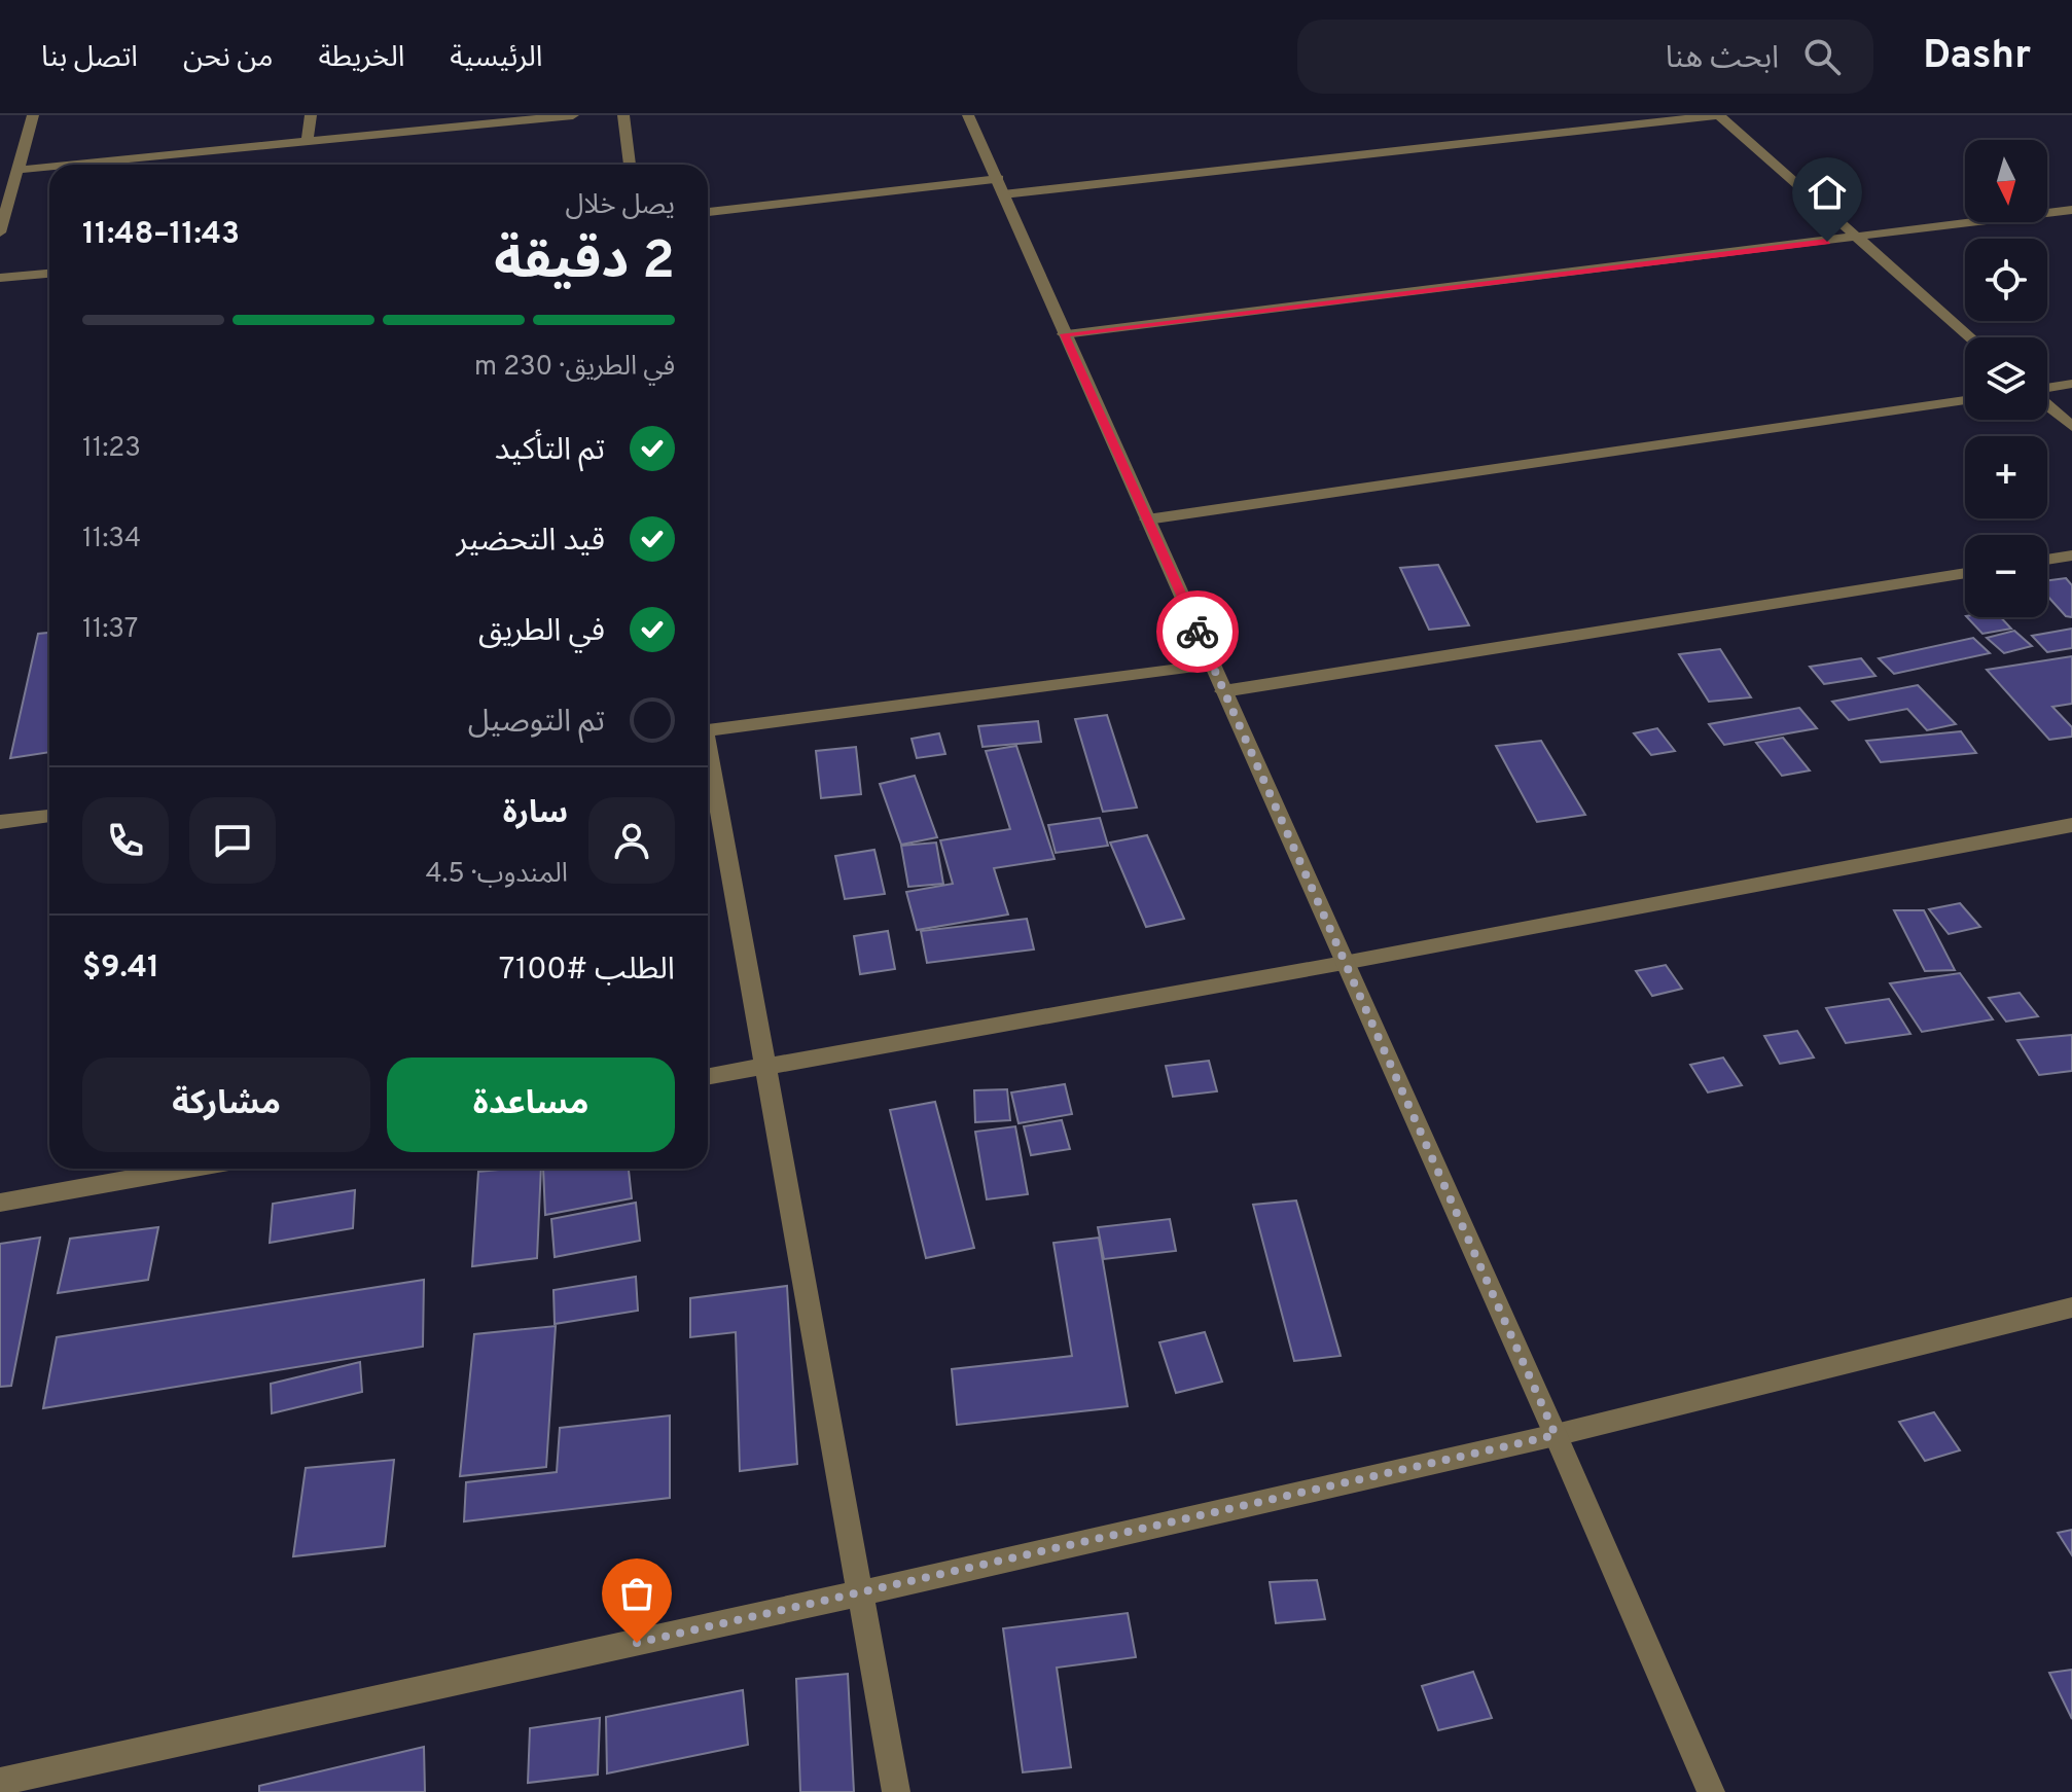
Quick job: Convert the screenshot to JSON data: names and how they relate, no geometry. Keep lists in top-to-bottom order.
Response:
{
  "north": "bottom",
  "page": {
    "header": "Dashr",
    "search": "ابحث هنا",
    "nav": [
      "الرئيسية",
      "الخريطة",
      "من نحن",
      "اتصل بنا"
    ],
    "map_buttons": ["+", "−"],
    "heading": ["2 دقيقة", "يصل خلال", "11:43–11:48"],
    "panel": [
      "سارة",
      "المندوب · 4.5",
      "الطلب #7100",
      "$9.41"
    ],
    "bar": "في الطريق · 230 m",
    "list": [
      ["تم التأكيد", "11:23"],
      ["قيد التحضير", "11:34"],
      ["في الطريق", "11:37"],
      "تم التوصيل"
    ],
    "buttons": ["مساعدة", "مشاركة"]
  }
}
